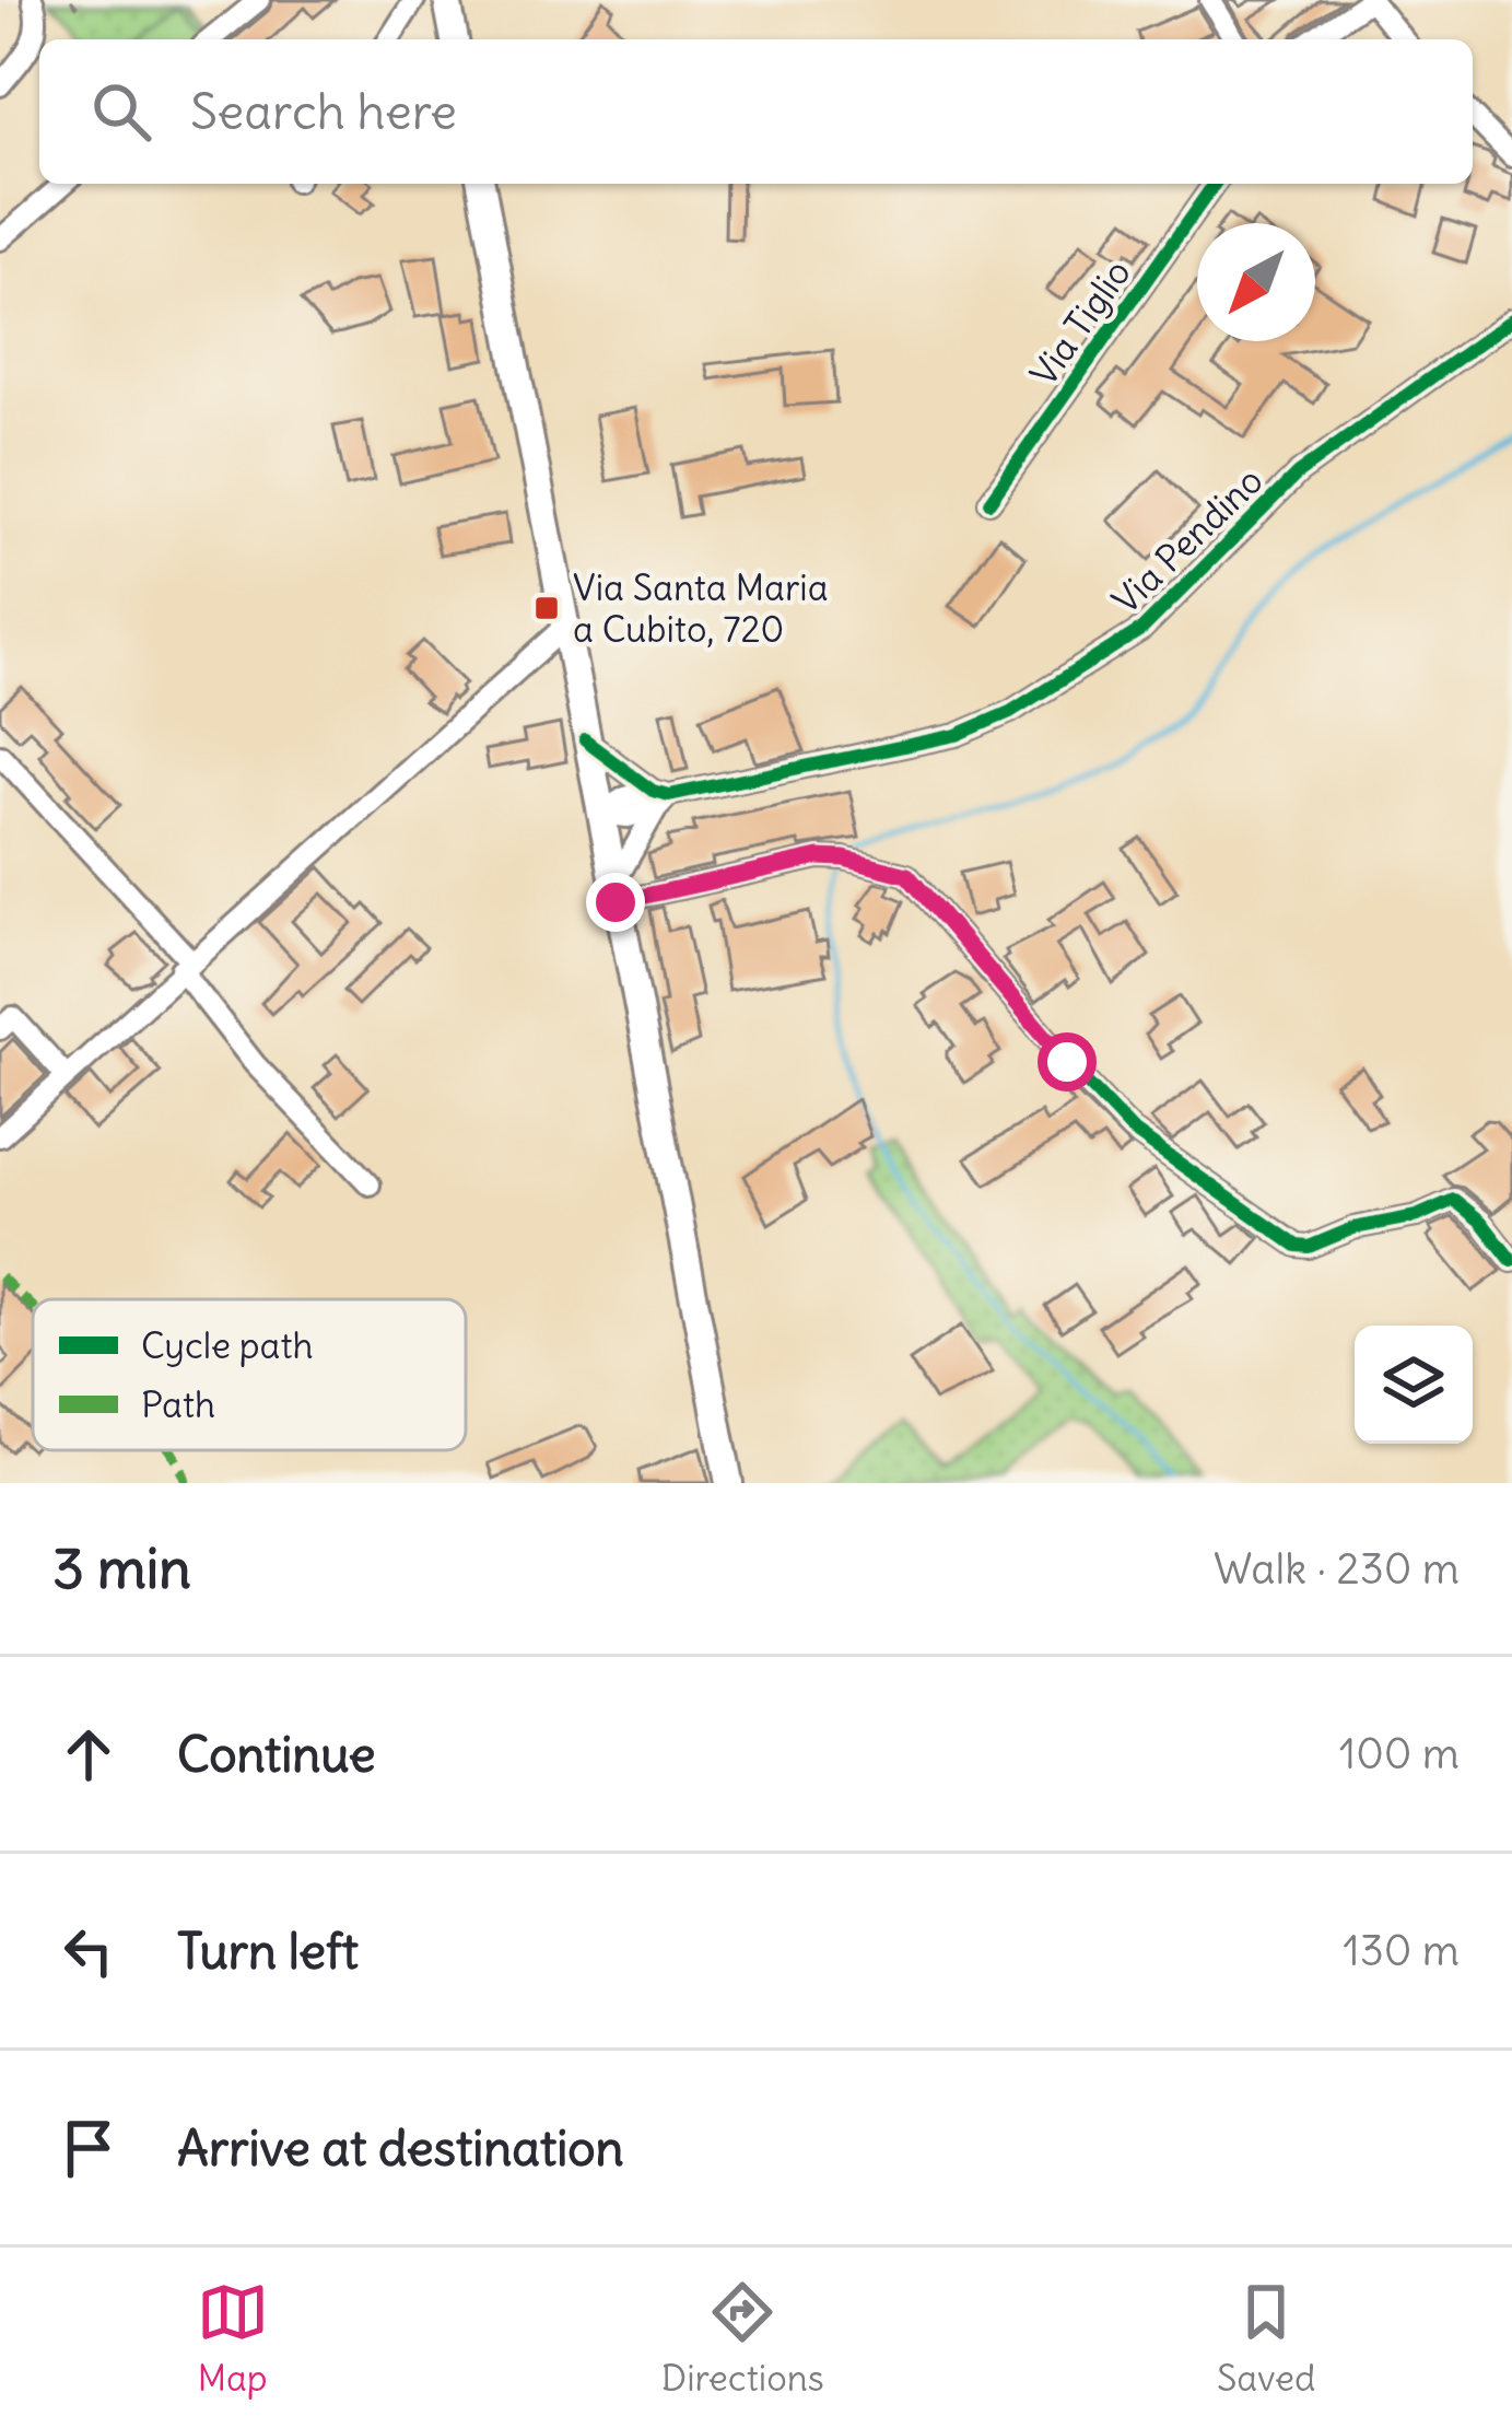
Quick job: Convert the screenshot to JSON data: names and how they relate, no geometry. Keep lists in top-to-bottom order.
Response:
{
  "streets": {
    "street": ["Via Tiglio", "Via Pendino"]
  },
  "places": {
    "transit": ["Via Santa Maria a Cubito, 720"]
  },
  "legend": ["Cycle path", "Path"],
  "north": "bottom left",
  "page": {
    "search": "Search here",
    "heading": ["3 min", "Walk · 230 m"],
    "list": [
      ["Continue", "100 m"],
      ["Turn left", "130 m"],
      "Arrive at destination"
    ],
    "nav": ["Map", "Directions", "Saved"]
  }
}
